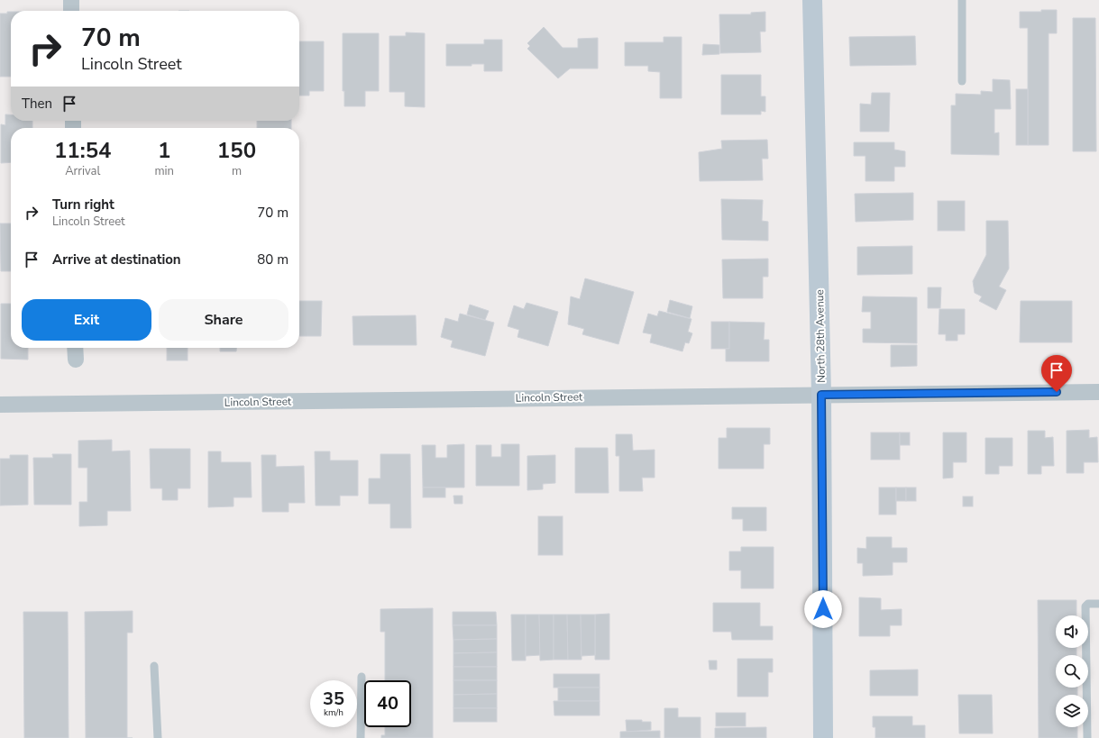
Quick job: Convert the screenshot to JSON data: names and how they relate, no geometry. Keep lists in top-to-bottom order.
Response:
{
  "streets": {
    "street": ["North 28th Avenue", "Lincoln Street"]
  },
  "crossings": [
    ["North 28th Avenue", "Lincoln Street"]
  ],
  "page": {
    "turn": ["70 m", "Lincoln Street"],
    "then": "Then",
    "eta": [
      "11:54",
      "Arrival",
      "1",
      "min",
      "150",
      "m"
    ],
    "list": [
      {
        "name": "Turn right",
        "note": "Lincoln Street",
        "value": "70 m"
      },
      {
        "name": "Arrive at destination",
        "value": "80 m"
      }
    ],
    "buttons": ["Exit", "Share"],
    "speed": "35 km/h",
    "limit": "40"
  }
}
